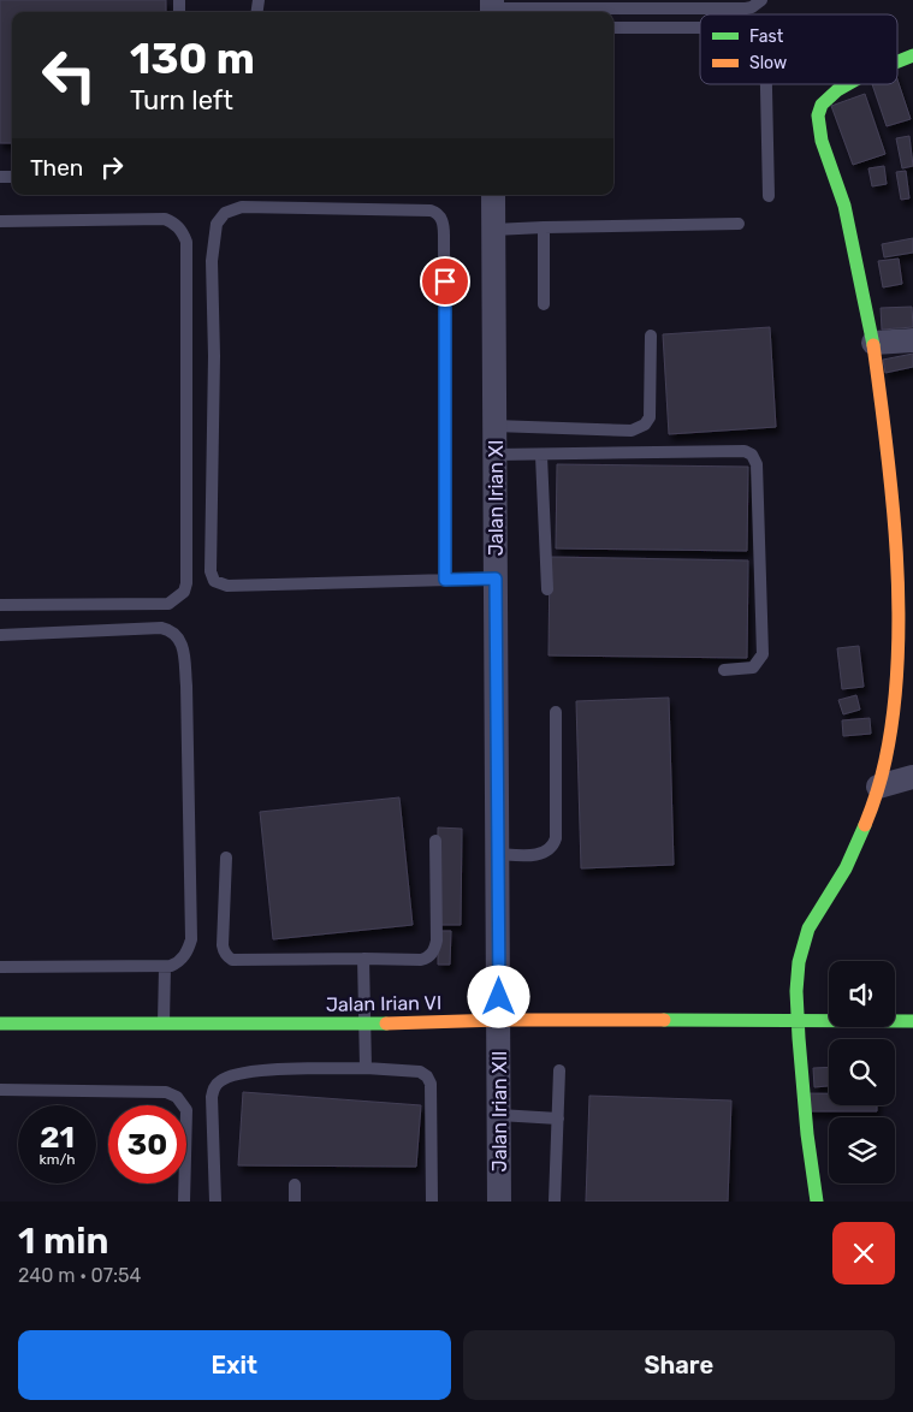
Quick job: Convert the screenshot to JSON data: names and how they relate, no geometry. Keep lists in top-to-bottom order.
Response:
{
  "streets": {
    "street": ["Jalan Irian XI", "Jalan Irian VI", "Jalan Irian XII"]
  },
  "crossings": [
    ["Jalan Irian XI", "Jalan Irian VI"],
    ["Jalan Irian XI", "Jalan Irian XII"],
    ["Jalan Irian VI", "Jalan Irian XII"]
  ],
  "legend": ["Fast", "Slow"],
  "page": {
    "turn": ["130 m", "Turn left"],
    "then": "Then",
    "speed": "21 km/h",
    "limit": "30",
    "heading": ["1 min", "240 m · 07:54"],
    "buttons": ["Exit", "Share"]
  }
}
